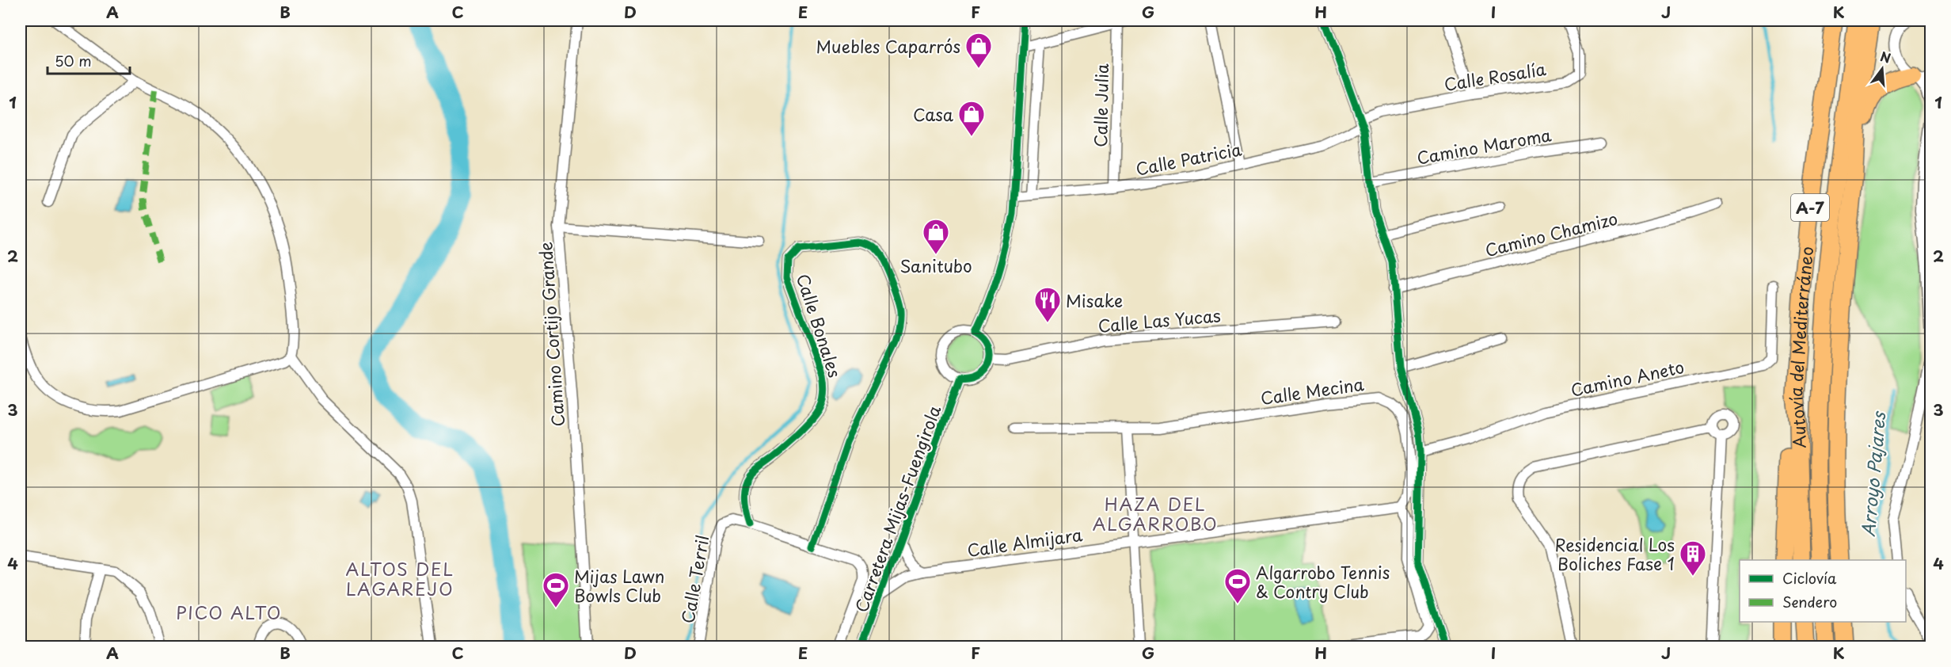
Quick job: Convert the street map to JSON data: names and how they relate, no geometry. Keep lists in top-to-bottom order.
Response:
{
  "streets": {
    "highway": ["A-7", "Autovía del Mediterráneo"],
    "street": [
      "Calle Rosalía",
      "Calle Julia",
      "Camino Maroma",
      "Calle Patricia",
      "Camino Chamizo",
      "Calle Las Yucas",
      "Calle Bonales",
      "Camino Cortijo Grande",
      "Camino Aneto",
      "Calle Mecina",
      "Carretera Mijas-Fuengirola",
      "Calle Almijara",
      "Calle Terril"
    ]
  },
  "crossings": [
    ["Calle Rosalía", "Calle Patricia"],
    ["Calle Julia", "Calle Patricia"],
    ["Calle Las Yucas", "Carretera Mijas-Fuengirola"],
    ["Calle Bonales", "Calle Terril"],
    ["Calle Mecina", "Calle Almijara"],
    ["Carretera Mijas-Fuengirola", "Calle Almijara"]
  ],
  "districts": ["HAZA DEL ALGARROBO", "ALTOS DEL LAGAREJO", "PICO ALTO"],
  "water": ["Arroyo Pajares"],
  "places": {
    "shop": ["Muebles Caparrós", "Casa", "Sanitubo"],
    "restaurant": ["Misake"],
    "building": ["Residencial Los Boliches Fase 1"],
    "sports": ["Algarrobo Tennis & Contry Club", "Mijas Lawn Bowls Club"]
  },
  "legend": ["Ciclovía", "Sendero"],
  "scale_bar": "50 m",
  "north": "top",
  "grid": {
    "columns": [
      "A",
      "B",
      "C",
      "D",
      "E",
      "F",
      "G",
      "H",
      "I",
      "J",
      "K"
    ],
    "rows": [
      "1",
      "2",
      "3",
      "4"
    ]
  }
}
